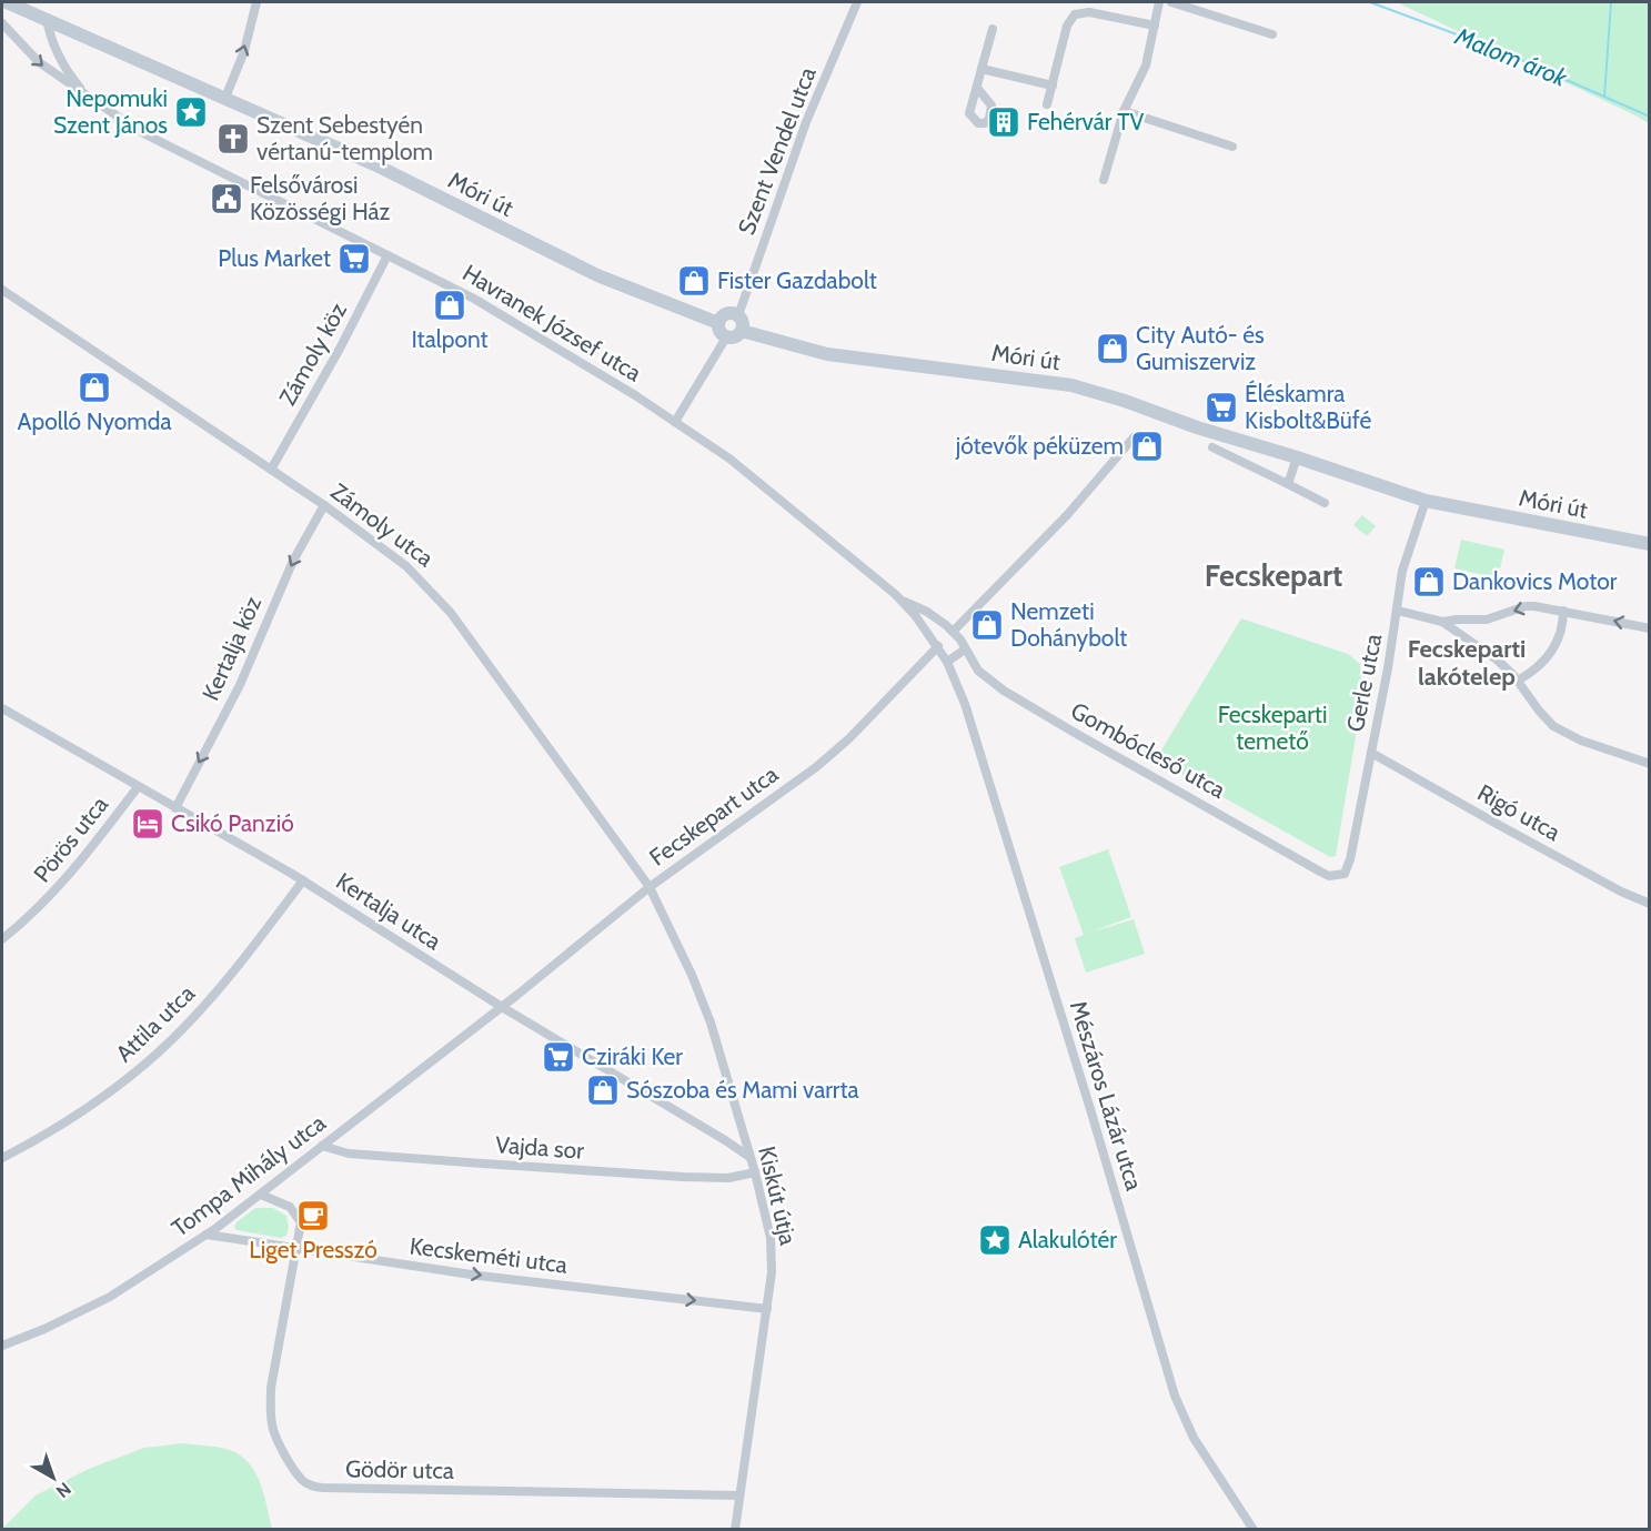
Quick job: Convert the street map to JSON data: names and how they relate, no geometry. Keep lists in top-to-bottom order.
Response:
{
  "streets": {
    "main road": ["Móri út"],
    "street": [
      "Szent Vendel utca",
      "Havranek József utca",
      "Zámoly köz",
      "Zámoly utca",
      "Kertalja köz",
      "Gerle utca",
      "Gombócleső utca",
      "Rigó utca",
      "Fecskepart utca",
      "Pörös utca",
      "Kertalja utca",
      "Attila utca",
      "Mészáros Lázár utca",
      "Vajda sor",
      "Tompa Mihály utca",
      "Kiskút útja",
      "Kecskeméti utca",
      "Gödör utca"
    ]
  },
  "crossings": [
    ["Szent Vendel utca", "Móri út"],
    ["Móri út", "Gerle utca"],
    ["Havranek József utca", "Zámoly köz"],
    ["Havranek József utca", "Fecskepart utca"],
    ["Havranek József utca", "Mészáros Lázár utca"],
    ["Zámoly köz", "Zámoly utca"],
    ["Zámoly utca", "Kertalja köz"],
    ["Zámoly utca", "Fecskepart utca"],
    ["Zámoly utca", "Kiskút útja"],
    ["Kertalja köz", "Kertalja utca"],
    ["Gerle utca", "Gombócleső utca"],
    ["Gerle utca", "Rigó utca"],
    ["Fecskepart utca", "Kertalja utca"],
    ["Fecskepart utca", "Tompa Mihály utca"],
    ["Fecskepart utca", "Kiskút útja"],
    ["Pörös utca", "Kertalja utca"],
    ["Kertalja utca", "Attila utca"],
    ["Kertalja utca", "Tompa Mihály utca"],
    ["Kertalja utca", "Kiskút útja"],
    ["Vajda sor", "Tompa Mihály utca"],
    ["Vajda sor", "Kiskút útja"],
    ["Tompa Mihály utca", "Kecskeméti utca"],
    ["Kiskút útja", "Kecskeméti utca"],
    ["Kiskút útja", "Gödör utca"],
    ["Kecskeméti utca", "Gödör utca"]
  ],
  "one_way": ["Kertalja köz", "Kecskeméti utca"],
  "districts": ["Fecskepart", "Fecskeparti lakótelep"],
  "water": ["Malom árok"],
  "parks": ["Fecskeparti temető"],
  "places": {
    "place": ["Nepomuki Szent János", "Alakulótér"],
    "building": ["Fehérvár TV"],
    "church": ["Szent Sebestyén vértanú-templom"],
    "public building": ["Felsővárosi Közösségi Ház"],
    "supermarket": ["Plus Market", "Éléskamra Kisbolt&Büfé", "Cziráki Ker"],
    "shop": [
      "Fister Gazdabolt",
      "Italpont",
      "City Autó- és Gumiszerviz",
      "Apolló Nyomda",
      "jótevők péküzem",
      "Dankovics Motor",
      "Nemzeti Dohánybolt",
      "Sószoba és Mami varrta"
    ],
    "hotel": ["Csikó Panzió"],
    "cafe": ["Liget Presszó"]
  },
  "north": "bottom right"
}
